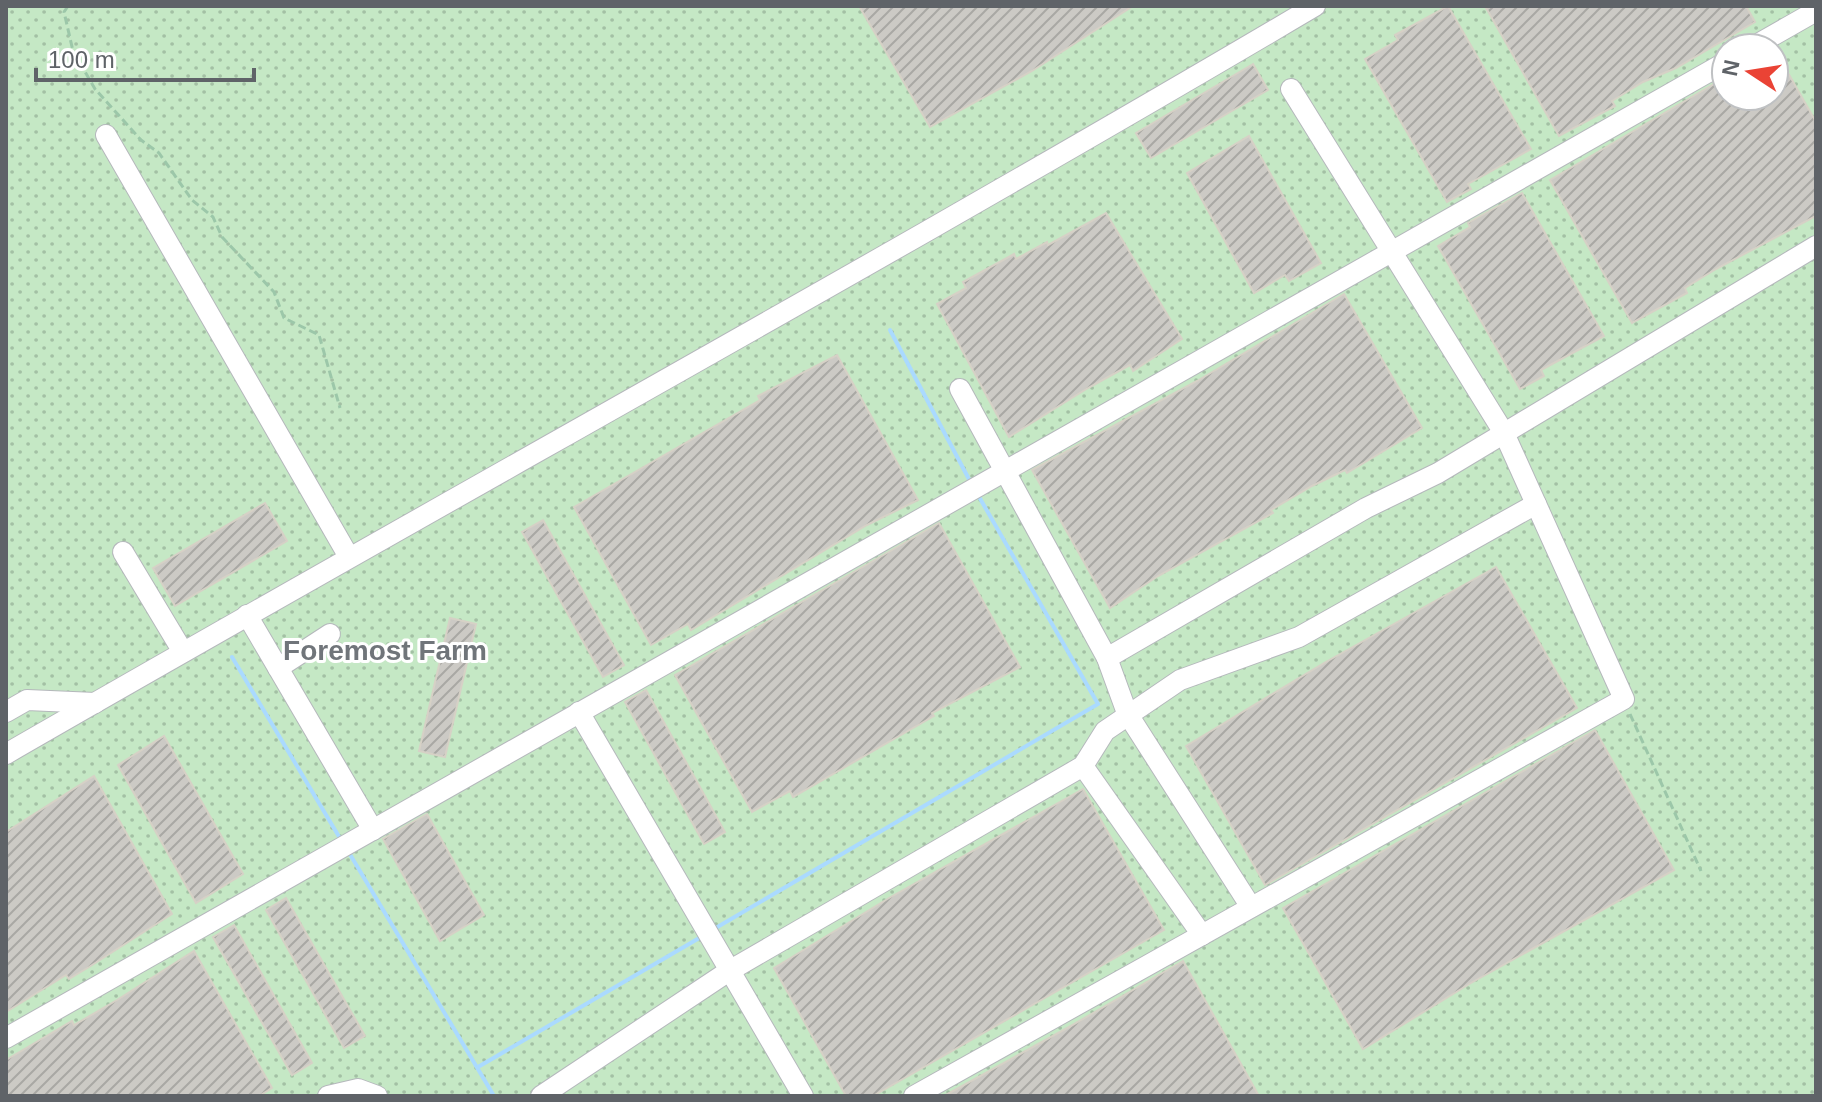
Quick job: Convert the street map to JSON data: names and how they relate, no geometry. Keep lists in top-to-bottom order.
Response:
{
  "districts": ["Foremost Farm"],
  "scale_bar": "100 m",
  "north": "left"
}
